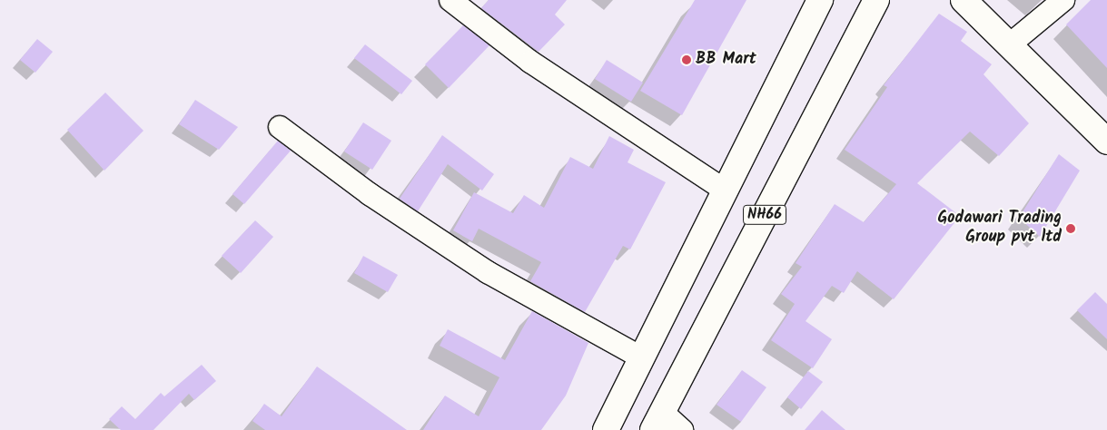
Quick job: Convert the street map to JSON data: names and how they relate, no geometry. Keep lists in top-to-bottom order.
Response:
{
  "streets": {
    "main road": ["NH66"]
  },
  "places": ["BB Mart", "Godawari Trading Group pvt ltd"]
}
